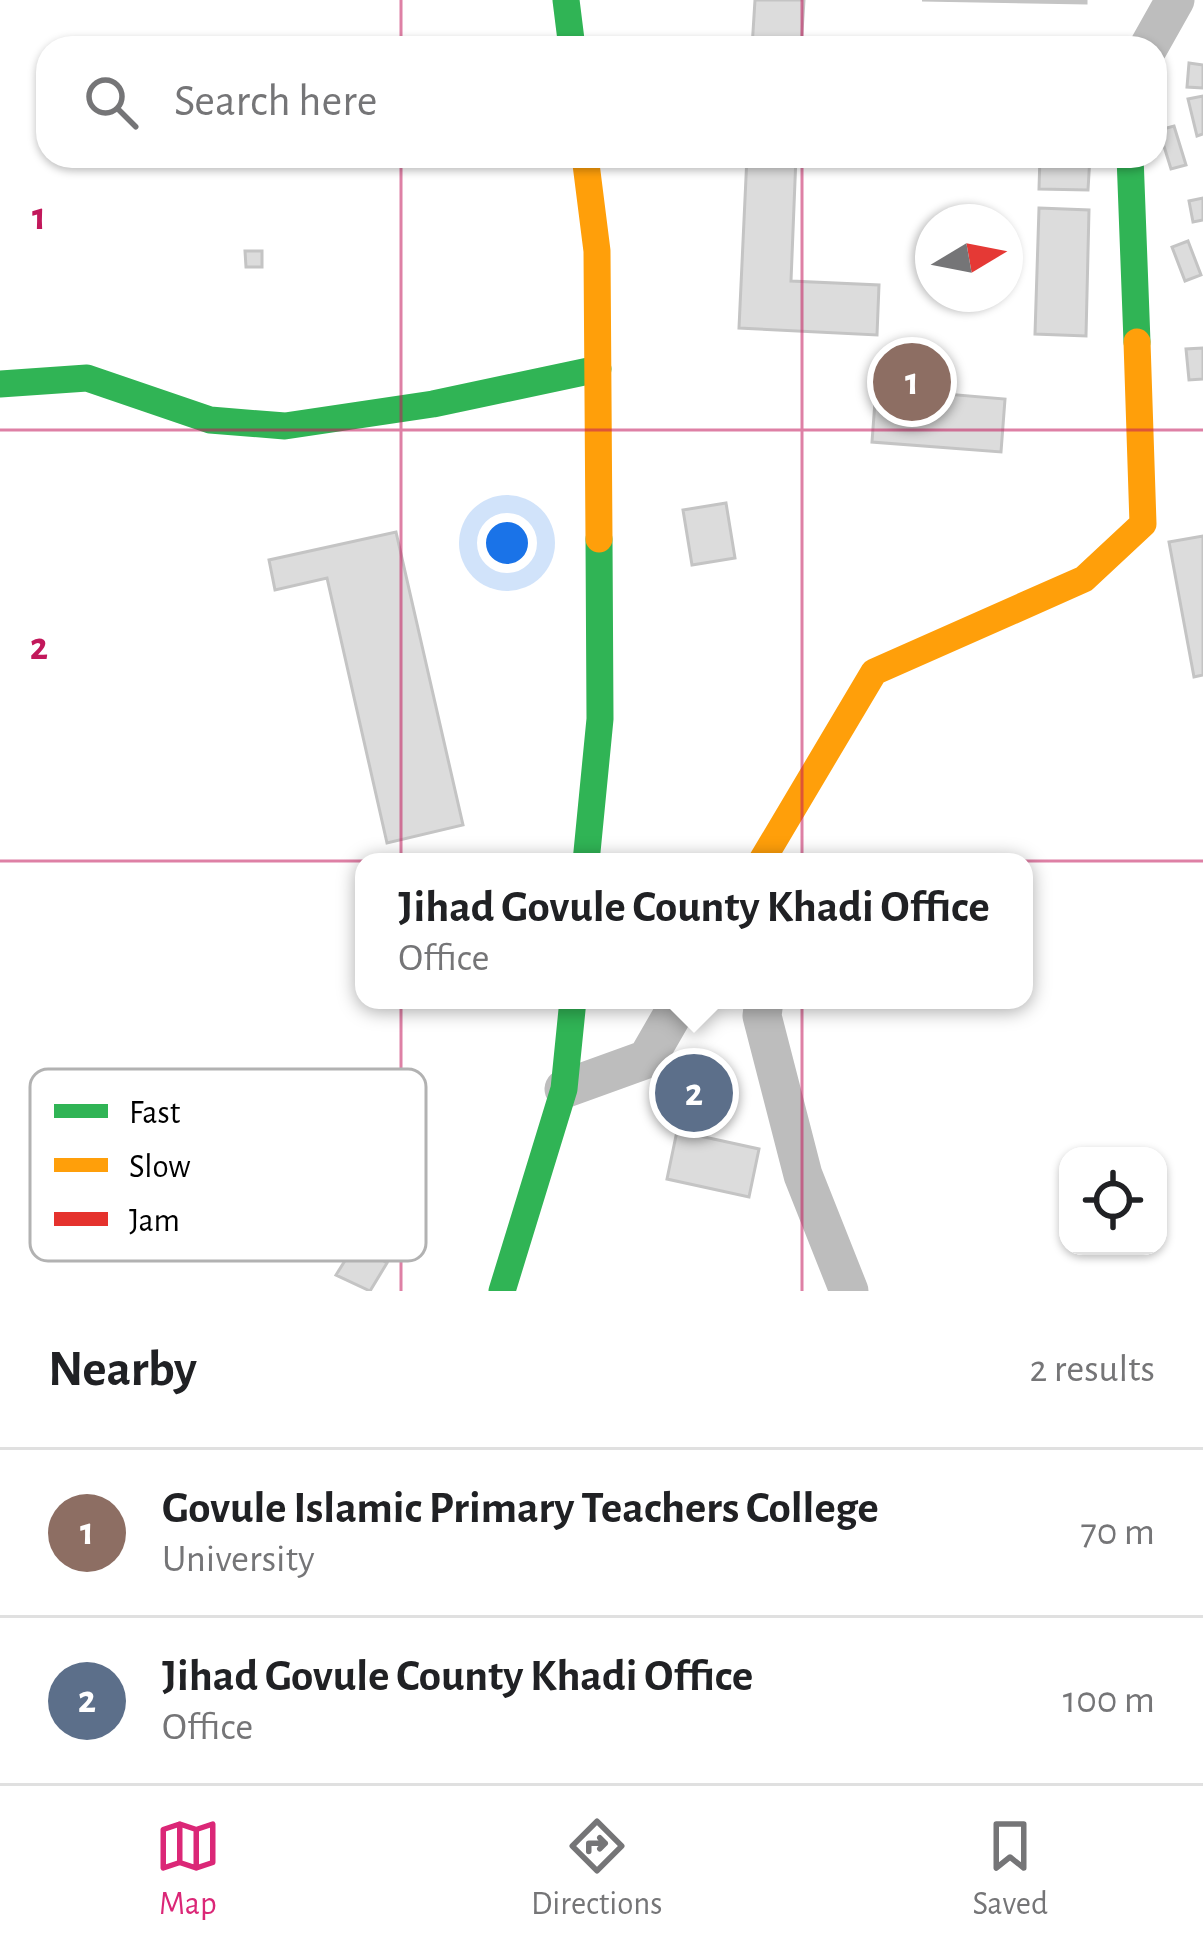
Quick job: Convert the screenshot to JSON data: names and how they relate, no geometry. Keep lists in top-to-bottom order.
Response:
{
  "legend": ["Fast", "Slow", "Jam"],
  "north": "right",
  "page": {
    "search": "Search here",
    "pins": ["1", "2"],
    "popup": ["Jihad Govule County Khadi Office", "Office"],
    "heading": ["Nearby", "2 results"],
    "list": [
      {
        "mark": "1",
        "name": "Govule Islamic Primary Teachers College",
        "note": "University",
        "value": "70 m"
      },
      {
        "mark": "2",
        "name": "Jihad Govule County Khadi Office",
        "note": "Office",
        "value": "100 m"
      }
    ],
    "nav": ["Map", "Directions", "Saved"]
  },
  "grid": {
    "rows": ["1", "2"]
  }
}
